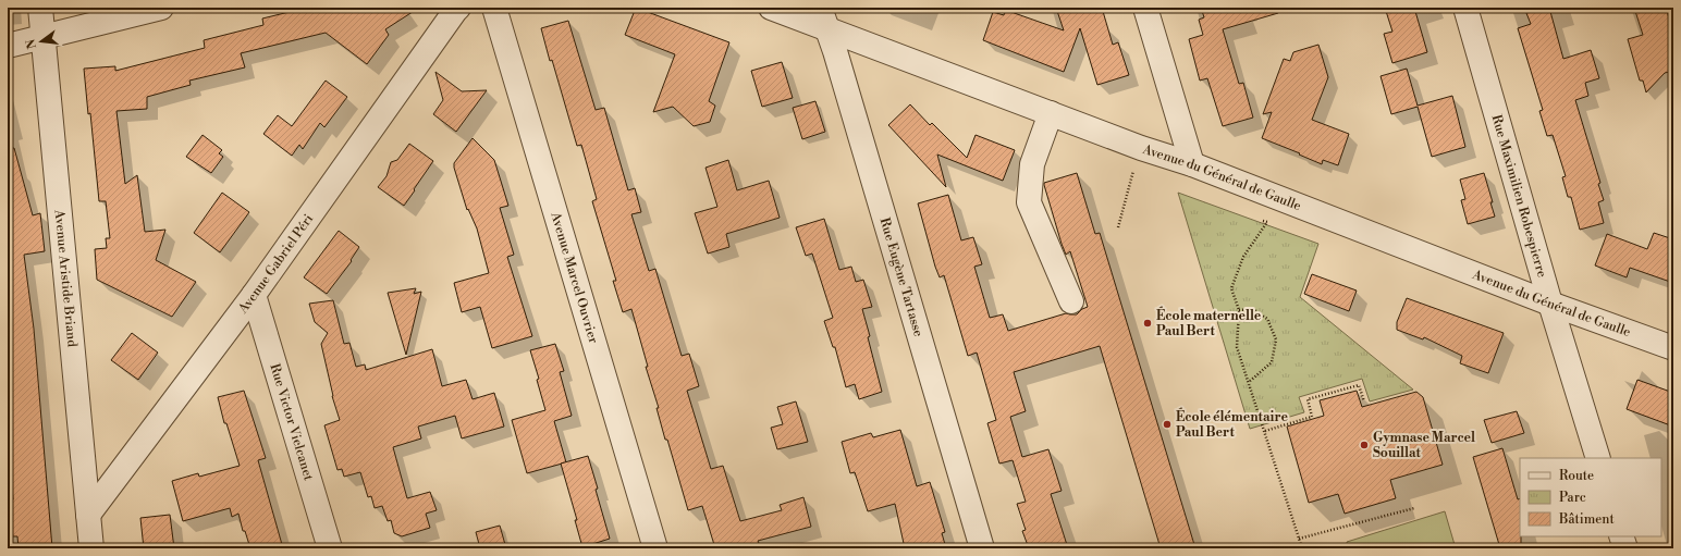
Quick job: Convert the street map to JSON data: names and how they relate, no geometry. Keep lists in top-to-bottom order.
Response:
{
  "streets": {
    "street": [
      "Avenue du Général de Gaulle",
      "Rue Maximilien Robespierre",
      "Avenue Gabriel Péri",
      "Rue Eugène Tartasse",
      "Avenue Aristide Briand",
      "Avenue Marcel Ouvrier",
      "Rue Victor Vielcanet"
    ]
  },
  "crossings": [
    ["Avenue du Général de Gaulle", "Rue Maximilien Robespierre"],
    ["Avenue du Général de Gaulle", "Rue Eugène Tartasse"],
    ["Avenue Gabriel Péri", "Avenue Aristide Briand"],
    ["Avenue Gabriel Péri", "Rue Victor Vielcanet"]
  ],
  "places": ["École maternelle Paul Bert", "École élémentaire Paul Bert", "Gymnase Marcel Souillat"],
  "legend": ["Route", "Parc", "Bâtiment"],
  "north": "left"
}
